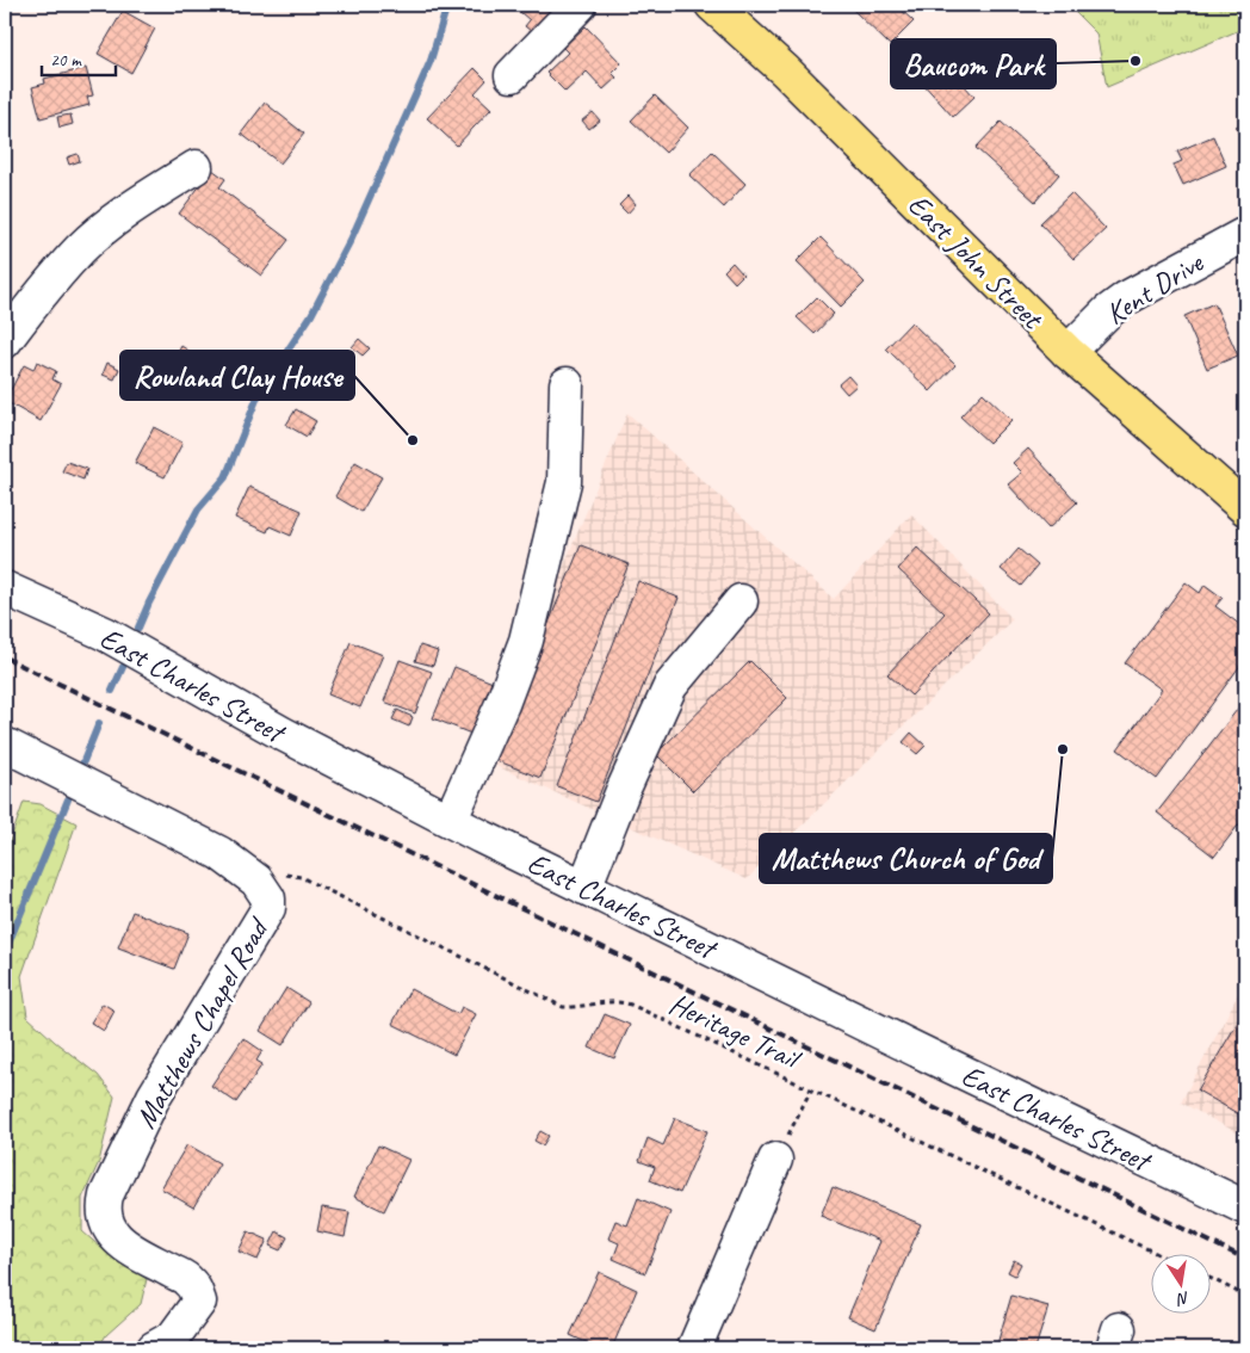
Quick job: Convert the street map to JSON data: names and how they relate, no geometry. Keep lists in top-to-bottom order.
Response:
{
  "streets": {
    "main road": ["East John Street"],
    "street": ["Kent Drive", "East Charles Street", "Matthews Chapel Road"],
    "path": ["Heritage Trail"]
  },
  "crossings": [
    ["East John Street", "Kent Drive"],
    ["Matthews Chapel Road", "Heritage Trail"]
  ],
  "places": ["Baucom Park", "Rowland Clay House", "Matthews Church of God"],
  "scale_bar": "20 m",
  "north": "bottom"
}
